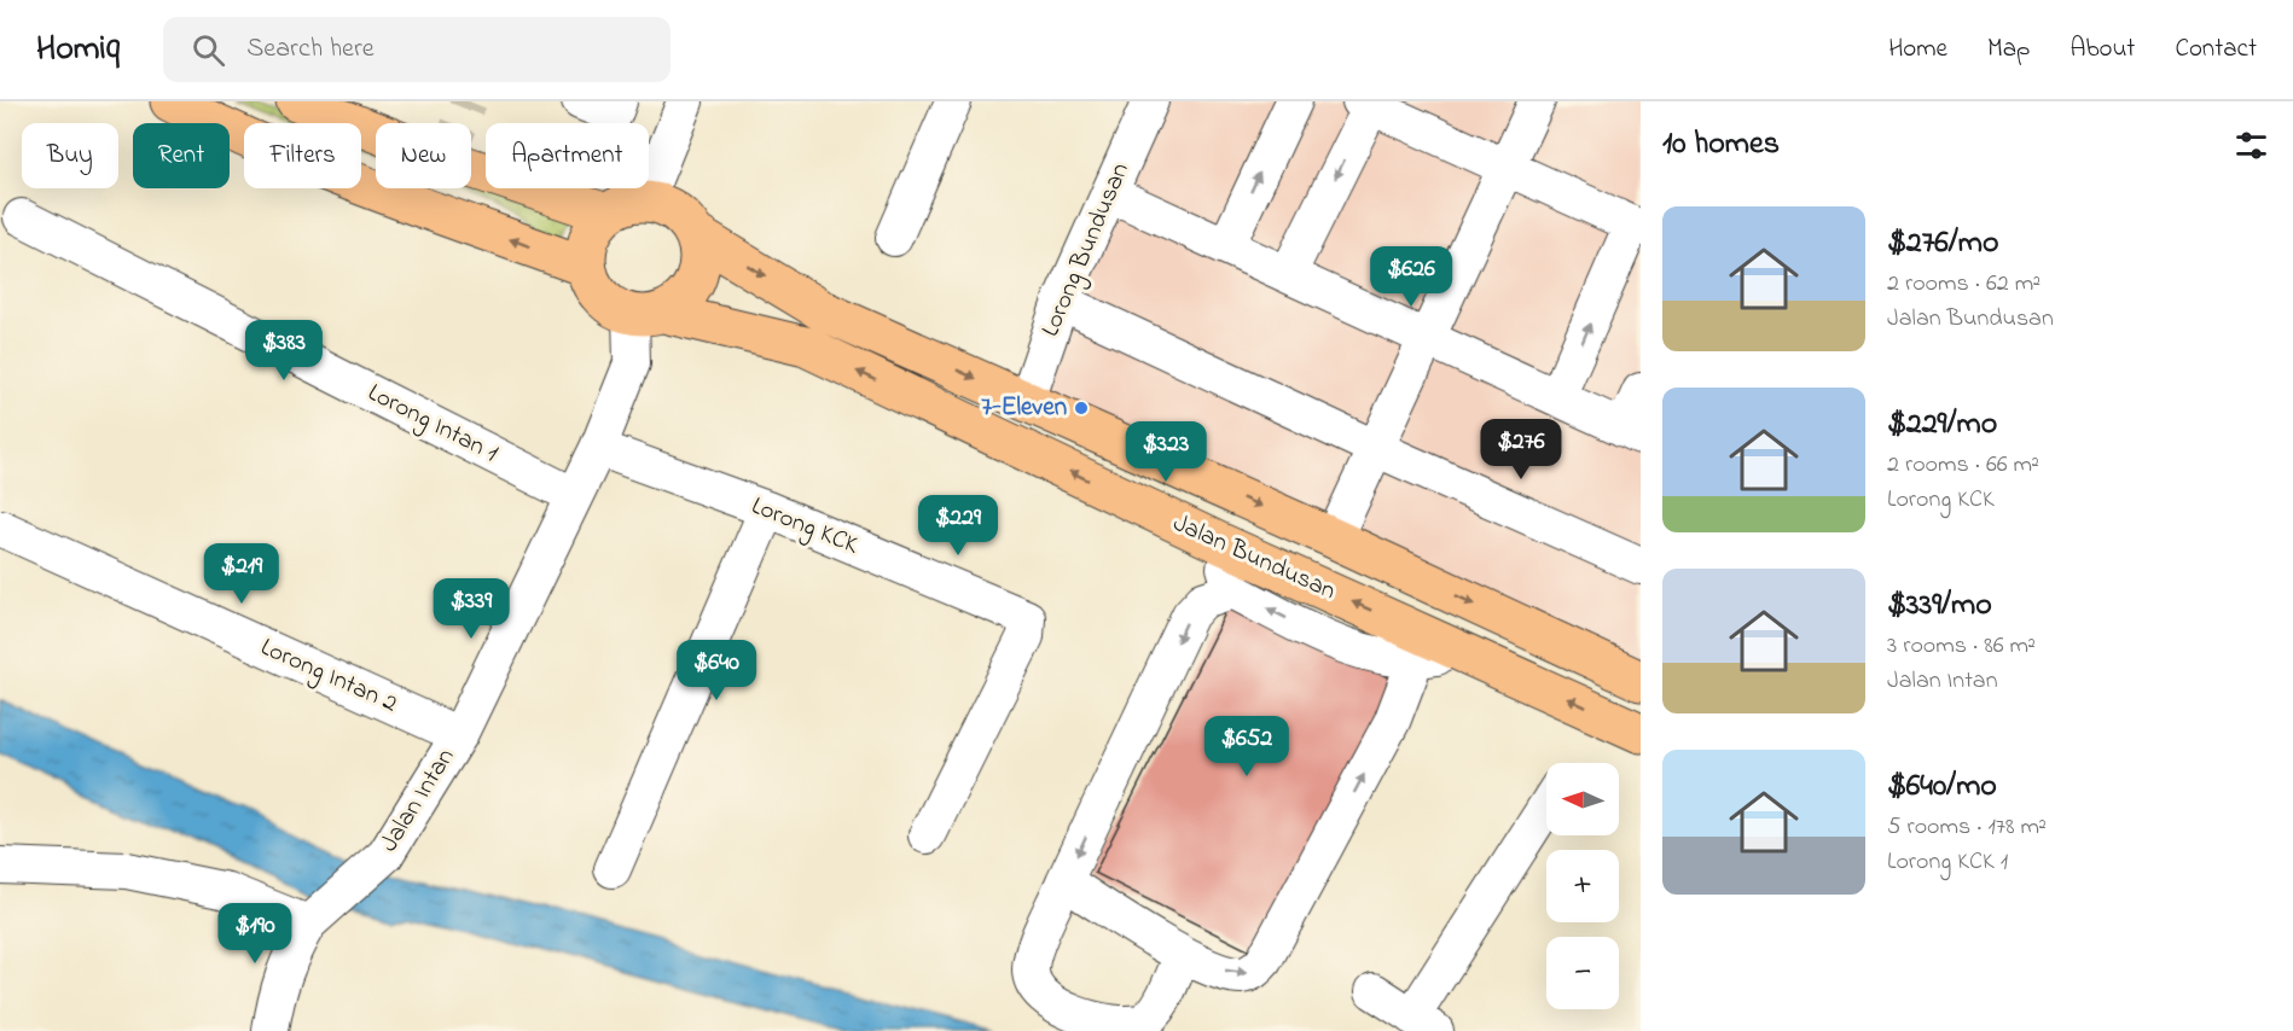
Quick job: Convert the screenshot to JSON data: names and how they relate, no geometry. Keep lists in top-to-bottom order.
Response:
{
  "streets": {
    "main road": ["Jalan Bundusan"],
    "street": [
      "Lorong Bundusan",
      "Lorong Intan 1",
      "Lorong KCK",
      "Lorong Intan 2",
      "Jalan Intan"
    ]
  },
  "crossings": [
    ["Lorong Bundusan", "Jalan Bundusan"],
    ["Lorong Intan 1", "Jalan Intan"],
    ["Lorong KCK", "Jalan Intan"],
    ["Jalan Bundusan", "Jalan Intan"],
    ["Lorong Intan 2", "Jalan Intan"]
  ],
  "places": ["7-Eleven"],
  "north": "left",
  "page": {
    "header": "Homiq",
    "search": "Search here",
    "nav": [
      "Home",
      "Map",
      "About",
      "Contact"
    ],
    "heading": "10 homes",
    "chip": [
      "Buy",
      "Rent",
      "Filters",
      "New",
      "Apartment"
    ],
    "list": [
      {
        "name": "$276/mo",
        "note": "2 rooms · 62 m² · Jalan Bundusan"
      },
      {
        "name": "$229/mo",
        "note": "2 rooms · 66 m² · Lorong KCK"
      },
      {
        "name": "$339/mo",
        "note": "3 rooms · 86 m² · Jalan Intan"
      },
      {
        "name": "$640/mo",
        "note": "5 rooms · 178 m² · Lorong KCK 1"
      }
    ],
    "price": [
      "$626",
      "$383",
      "$276",
      "$323",
      "$229",
      "$219",
      "$339",
      "$640",
      "$652",
      "$190"
    ],
    "map_buttons": ["+", "−"]
  }
}
